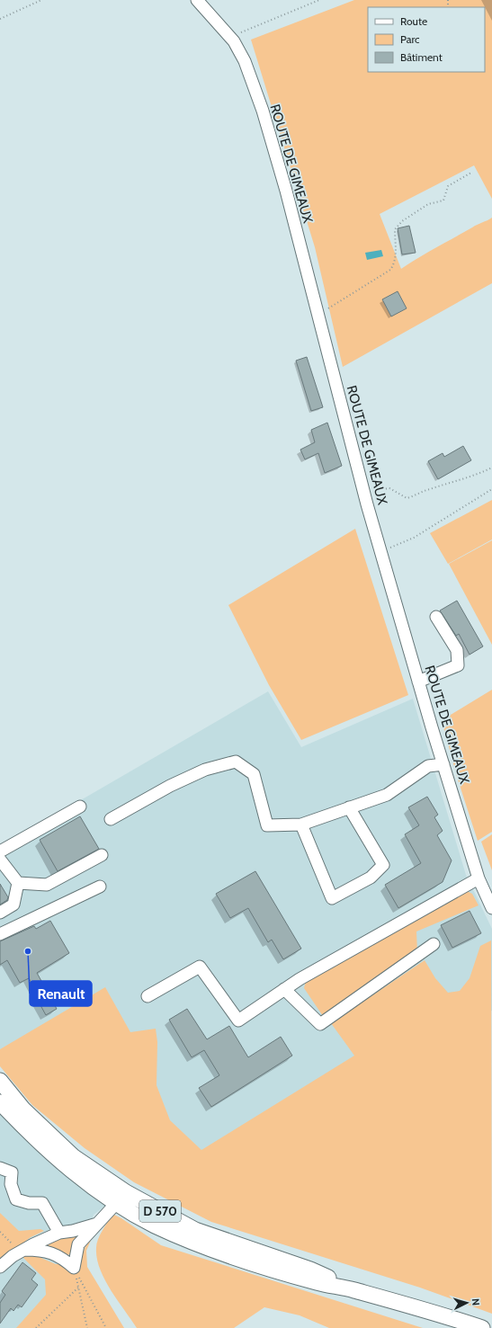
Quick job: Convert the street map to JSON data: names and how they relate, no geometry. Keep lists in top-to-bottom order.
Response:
{
  "streets": {
    "main road": ["D 570"],
    "street": ["ROUTE DE GIMEAUX"]
  },
  "places": ["Renault"],
  "legend": ["Route", "Parc", "Bâtiment"],
  "north": "right"
}
